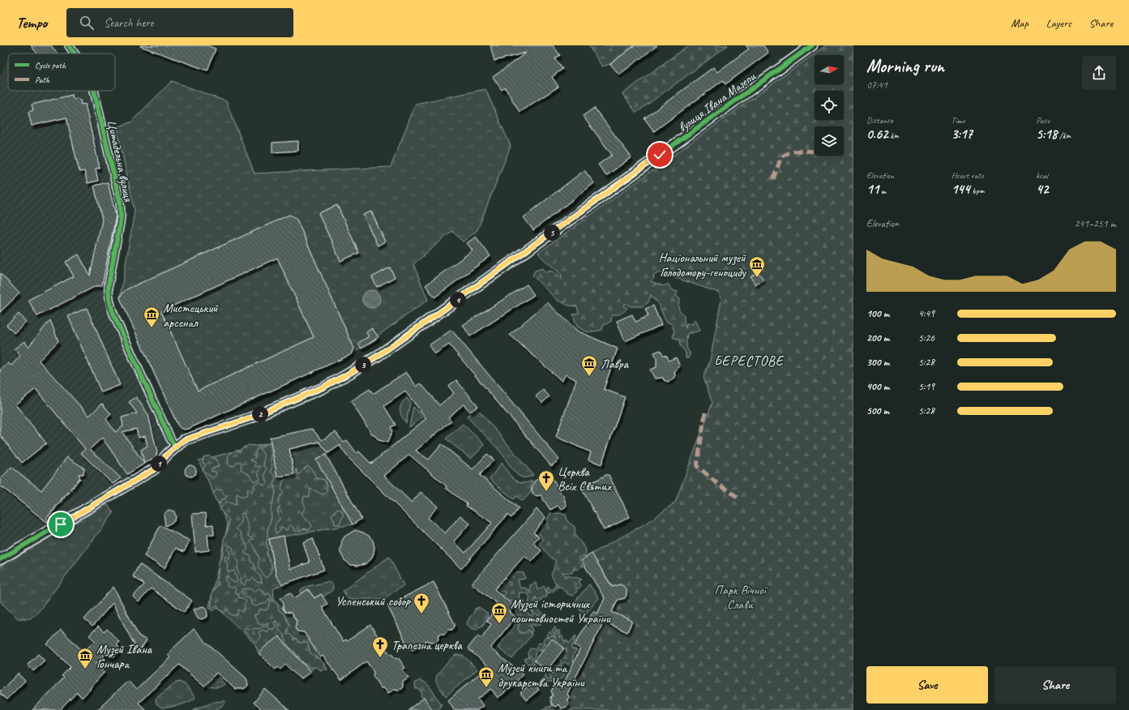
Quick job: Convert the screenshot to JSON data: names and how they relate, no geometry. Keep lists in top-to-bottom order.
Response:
{
  "streets": {
    "main road": ["вулиця Івана Мазепи"],
    "street": ["Цитадельна вулиця"]
  },
  "crossings": [
    ["вулиця Івана Мазепи", "Цитадельна вулиця"]
  ],
  "districts": ["БЕРЕСТОВЕ"],
  "parks": ["Парк Вічної Слави"],
  "places": {
    "museum": [
      "Національний музей Голодомору-геноциду",
      "Мистецький арсенал",
      "Лавра",
      "Музей історичних коштовностей України",
      "Музей Івана Гончара",
      "Музей книги та друкарства України"
    ],
    "church": ["Церква Всіх Святих", "Успенський собор", "Трапезна церква"]
  },
  "legend": ["Cycle path", "Path"],
  "north": "right",
  "page": {
    "header": "Tempo",
    "search": "Search here",
    "nav": ["Map", "Layers", "Share"],
    "heading": ["Morning run", "07:41"],
    "stats": [
      ["Distance", "0.62 km"],
      ["Time", "3:17"],
      ["Pace", "5:18 /km"],
      ["Elevation", "11 m"],
      ["Heart rate", "144 bpm"],
      ["kcal", "42"]
    ],
    "chart": ["Elevation", "241–251 m"],
    "pins": [
      "5",
      "4",
      "3",
      "2",
      "1"
    ],
    "list": [
      {
        "name": "100 m",
        "note": "4:49"
      },
      {
        "name": "200 m",
        "note": "5:26"
      },
      {
        "name": "300 m",
        "note": "5:28"
      },
      {
        "name": "400 m",
        "note": "5:19"
      },
      {
        "name": "500 m",
        "note": "5:28"
      }
    ],
    "buttons": ["Save", "Share"]
  }
}
